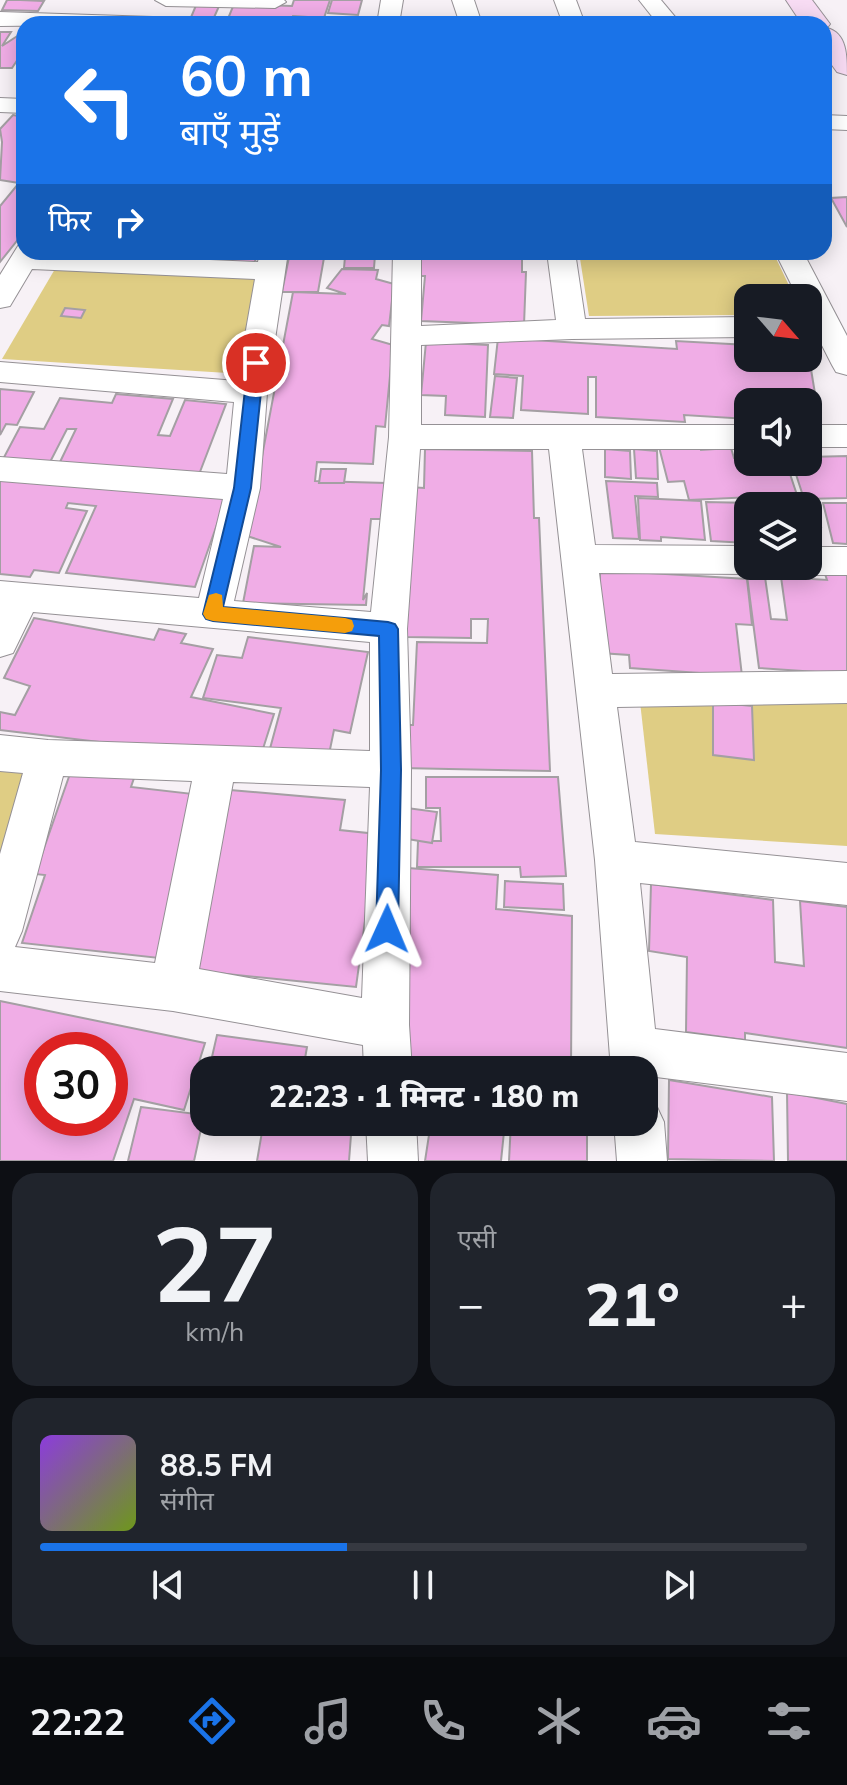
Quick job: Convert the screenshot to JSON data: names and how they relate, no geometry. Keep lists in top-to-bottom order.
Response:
{
  "north": "bottom right",
  "page": {
    "turn": ["60 m", "बाएँ मुड़ें"],
    "then": "फिर",
    "limit": "30",
    "trip": "22:23 · 1 मिनट · 180 m",
    "tile": [
      ["27", "km/h"],
      "एसी"
    ],
    "heat": ["−", "21°", "+"],
    "song": ["88.5 FM", "संगीत"],
    "tabs": "22:22"
  }
}
